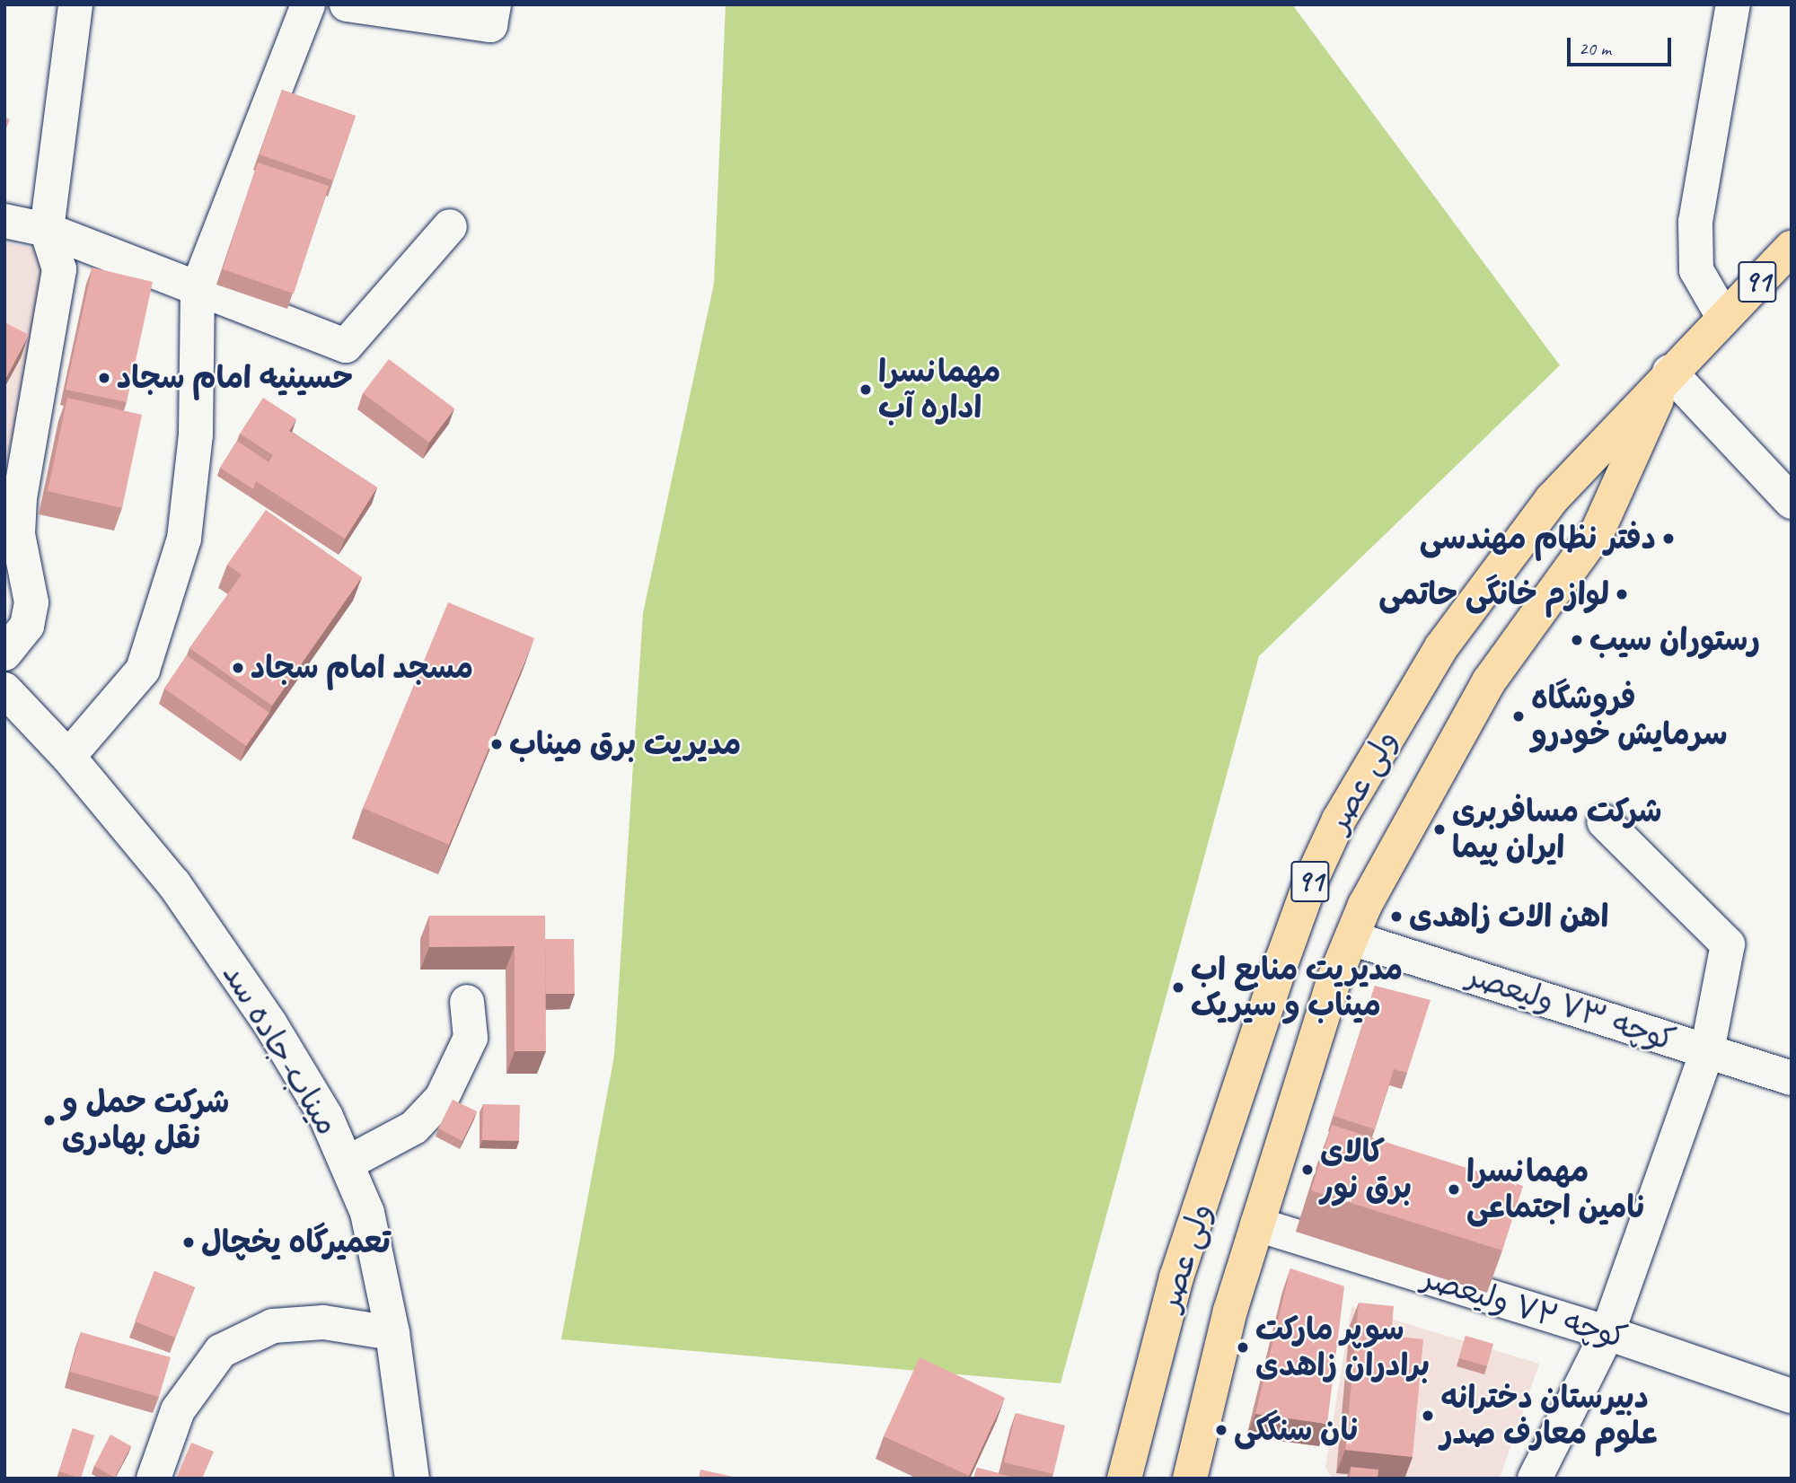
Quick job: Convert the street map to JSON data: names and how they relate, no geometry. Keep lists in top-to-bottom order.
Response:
{
  "streets": {
    "main road": ["91", "ولی عصر"],
    "street": ["کوچه ۷۳ ولیعصر", "میناب-جاده سد", "کوچه ۷۲ ولیعصر"]
  },
  "crossings": [
    ["91", "ولی عصر"],
    ["ولی عصر", "کوچه ۷۳ ولیعصر"],
    ["ولی عصر", "کوچه ۷۲ ولیعصر"]
  ],
  "places": [
    "حسینیه امام سجاد",
    "مهمانسرا اداره آب",
    "دفتر نظام مهندسی",
    "لوازم خانگی حاتمی",
    "رستوران سيب",
    "مسجد امام سجاد",
    "فروشگاه سرمایش خودرو",
    "مدیریت برق میناب",
    "شرکت مسافربری ایران پیما",
    "اهن الات زاهدی",
    "مدیریت منابع اب میناب و سیریک",
    "شرکت حمل و نقل بهادری",
    "کالای برق نور",
    "مهمانسرا نامین اجتماعی",
    "تعمیرگاه یخچال",
    "سوپر مارکت برادران زاهدی",
    "دبیرستان دخترانه علوم معارف صدر",
    "نان سنگکی"
  ],
  "scale_bar": "20 m"
}
